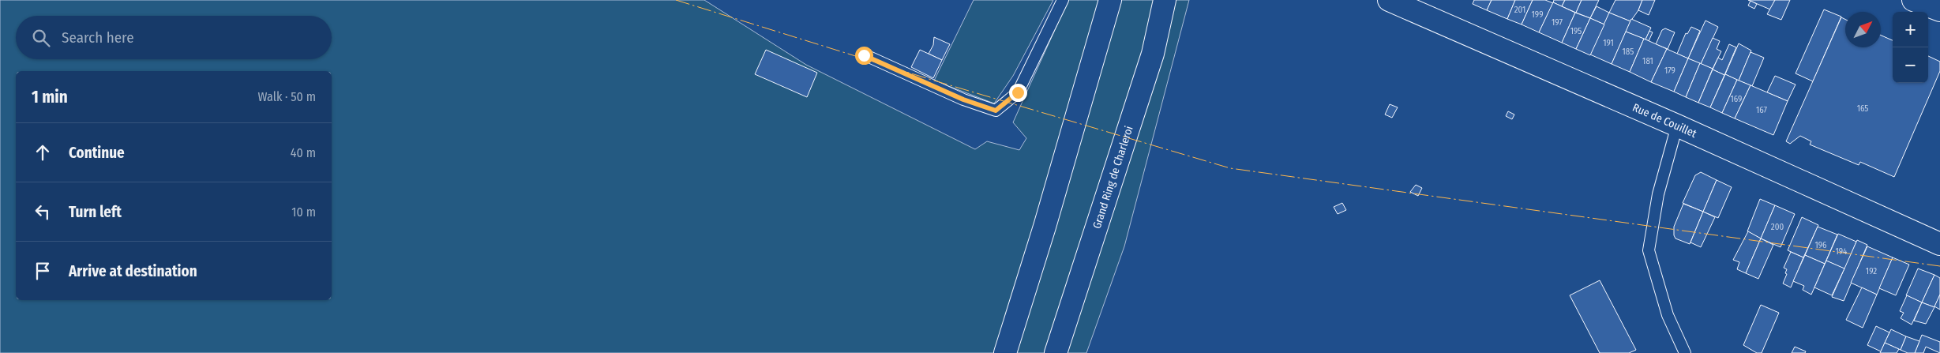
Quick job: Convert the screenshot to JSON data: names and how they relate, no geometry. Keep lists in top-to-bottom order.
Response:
{
  "streets": {
    "main road": ["Rue de Couillet", "Grand Ring de Charleroi"]
  },
  "house_numbers": [
    "201",
    "199",
    "197",
    "195",
    "191",
    "185",
    "181",
    "179",
    "169",
    "165",
    "167",
    "200",
    "196",
    "194",
    "192"
  ],
  "north": "top right",
  "page": {
    "map_buttons": ["+", "−"],
    "search": "Search here",
    "heading": ["1 min", "Walk · 50 m"],
    "list": [
      ["Continue", "40 m"],
      ["Turn left", "10 m"],
      "Arrive at destination"
    ]
  }
}
